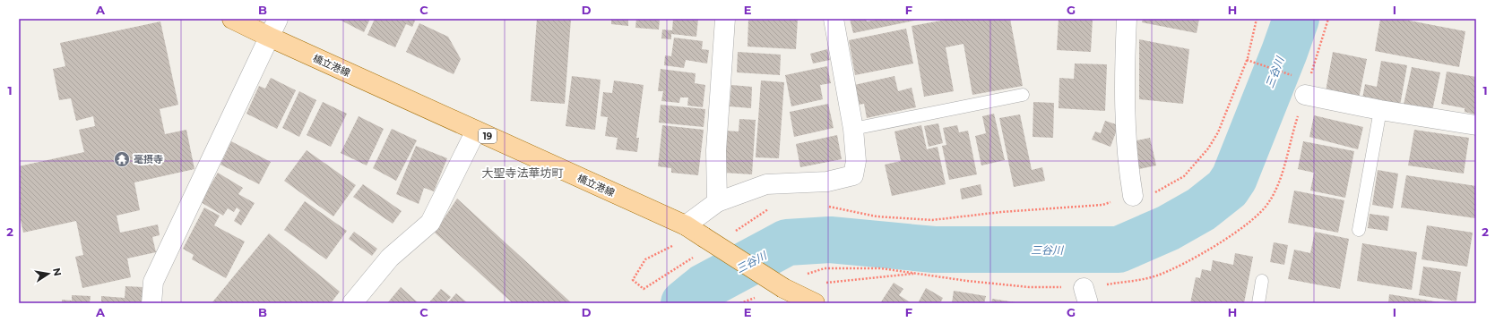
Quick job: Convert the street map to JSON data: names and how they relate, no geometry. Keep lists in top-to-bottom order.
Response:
{
  "streets": {
    "main road": ["橋立港線", "19"]
  },
  "districts": ["大聖寺法華坊町"],
  "water": ["三谷川"],
  "places": {
    "temple": ["毫摂寺"]
  },
  "north": "right",
  "grid": {
    "columns": [
      "A",
      "B",
      "C",
      "D",
      "E",
      "F",
      "G",
      "H",
      "I"
    ],
    "rows": ["1", "2"]
  }
}
